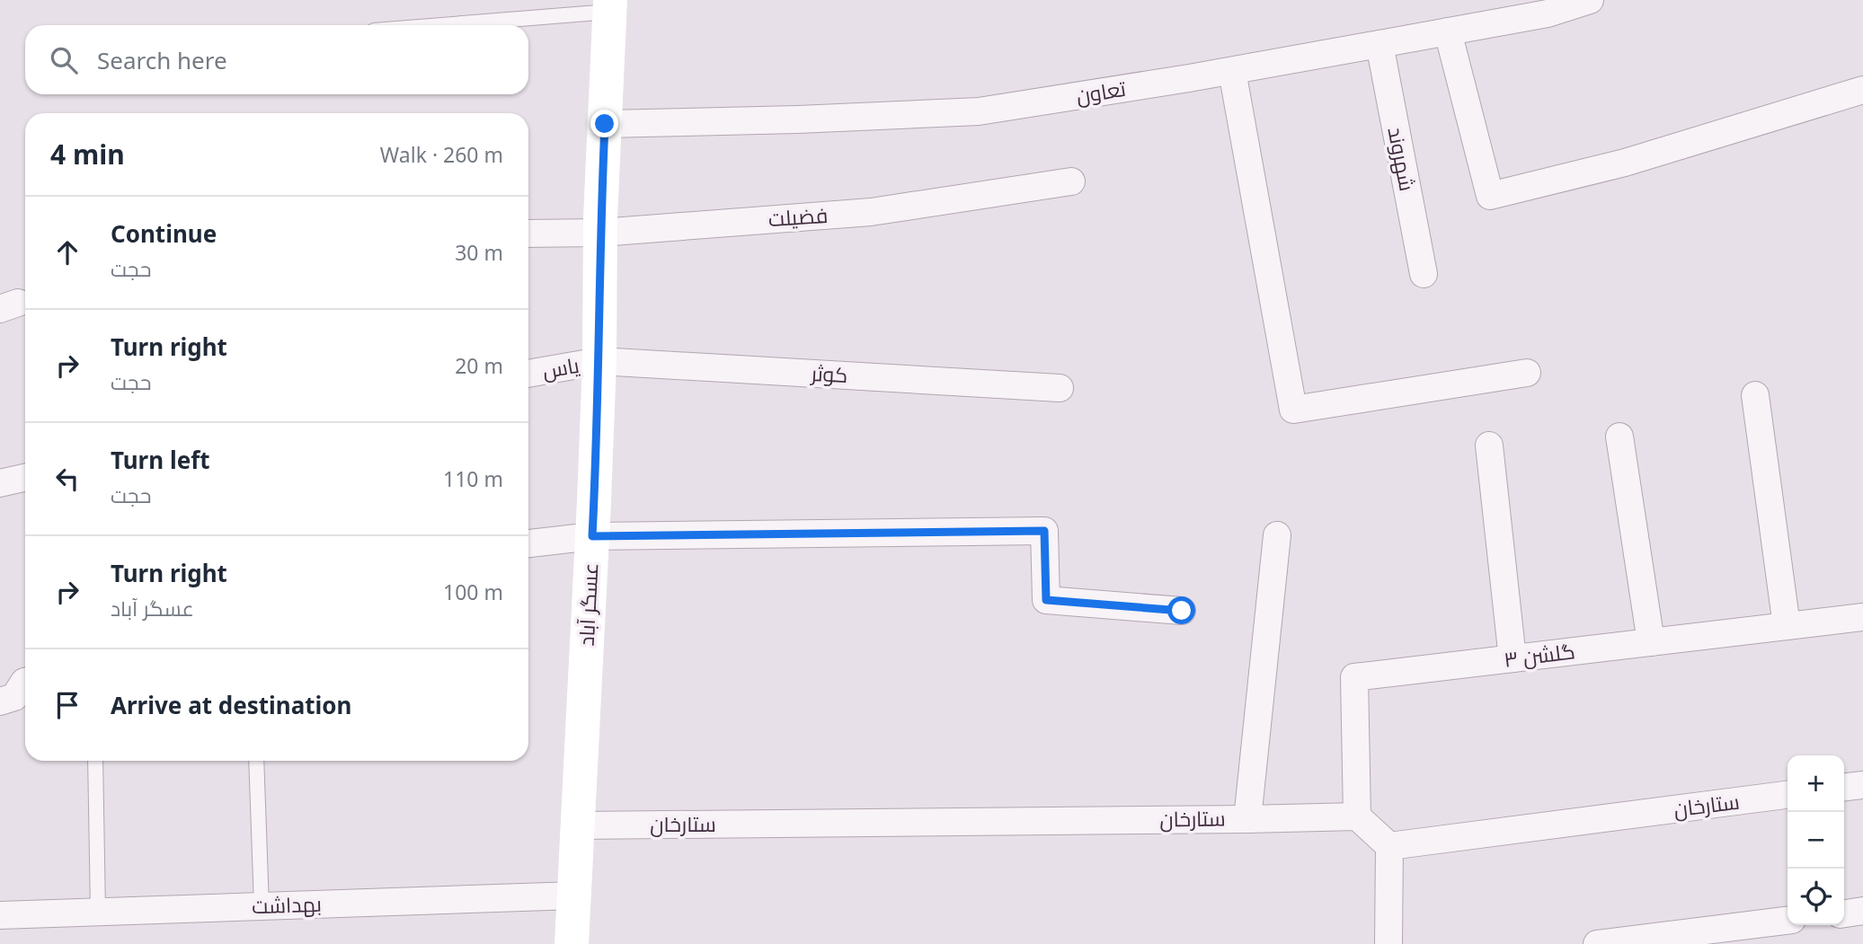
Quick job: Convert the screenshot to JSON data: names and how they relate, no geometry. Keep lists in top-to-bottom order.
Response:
{
  "streets": {
    "street": [
      "تعاون",
      "شهروند",
      "فضیلت",
      "یاس",
      "کوثر",
      "عسگر آباد",
      "گلشن ۳",
      "ستارخان",
      "بهداشت"
    ]
  },
  "crossings": [
    ["تعاون", "شهروند"],
    ["تعاون", "عسگر آباد"],
    ["فضیلت", "عسگر آباد"],
    ["یاس", "کوثر"],
    ["یاس", "عسگر آباد"],
    ["کوثر", "عسگر آباد"],
    ["عسگر آباد", "ستارخان"],
    ["عسگر آباد", "بهداشت"],
    ["گلشن ۳", "ستارخان"]
  ],
  "page": {
    "search": "Search here",
    "heading": ["4 min", "Walk · 260 m"],
    "list": [
      ["Continue", "حجت", "30 m"],
      ["Turn right", "حجت", "20 m"],
      ["Turn left", "حجت", "110 m"],
      ["Turn right", "عسگر آباد", "100 m"],
      "Arrive at destination"
    ],
    "map_buttons": ["+", "−"]
  }
}
